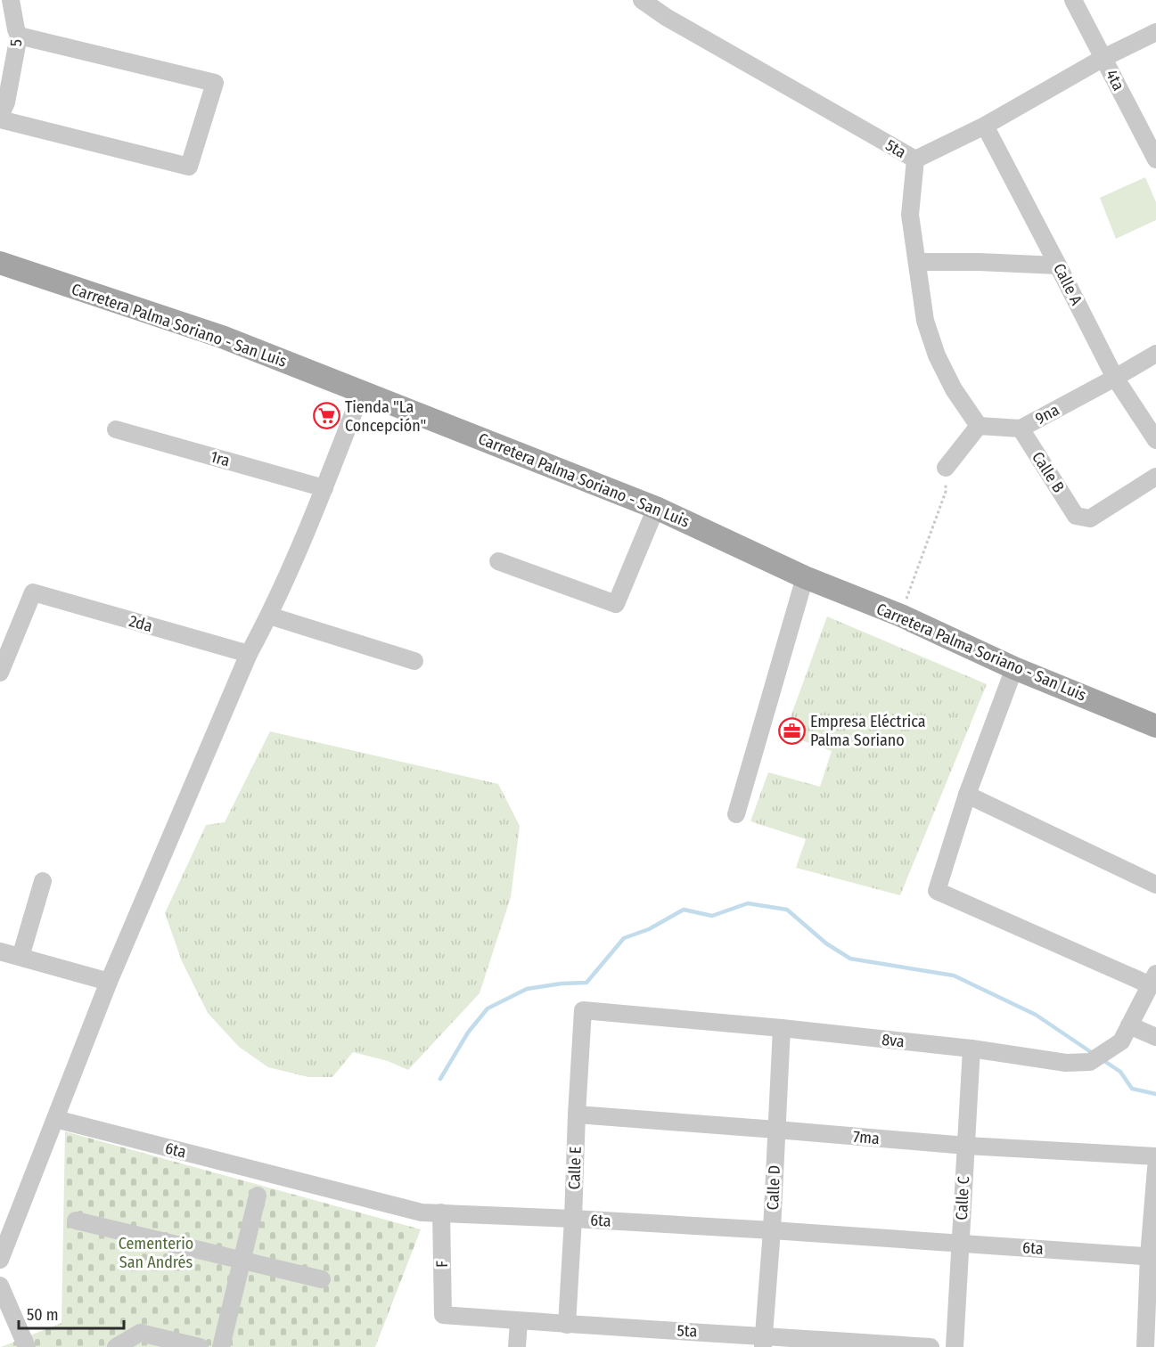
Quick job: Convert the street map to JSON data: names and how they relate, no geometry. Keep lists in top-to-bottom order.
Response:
{
  "streets": {
    "main road": ["Carretera Palma Soriano - San Luis"],
    "street": [
      "5",
      "4ta",
      "5ta",
      "Calle A",
      "9na",
      "1ra",
      "Calle B",
      "2da",
      "8va",
      "7ma",
      "6ta",
      "Calle E",
      "Calle D",
      "Calle C",
      "F"
    ]
  },
  "crossings": [
    ["4ta", "5ta"],
    ["5ta", "Calle A"],
    ["5ta", "Calle E"],
    ["5ta", "Calle D"],
    ["5ta", "F"],
    ["Calle A", "9na"],
    ["9na", "Calle B"],
    ["8va", "Calle E"],
    ["8va", "Calle D"],
    ["8va", "Calle C"],
    ["7ma", "Calle E"],
    ["7ma", "Calle D"],
    ["7ma", "Calle C"],
    ["6ta", "Calle E"],
    ["6ta", "Calle D"],
    ["6ta", "Calle C"],
    ["6ta", "F"]
  ],
  "parks": ["Cementerio San Andrés"],
  "places": {
    "supermarket": ["Tienda \"La Concepción\""],
    "office": ["Empresa Eléctrica Palma Soriano"]
  },
  "scale_bar": "50 m"
}
